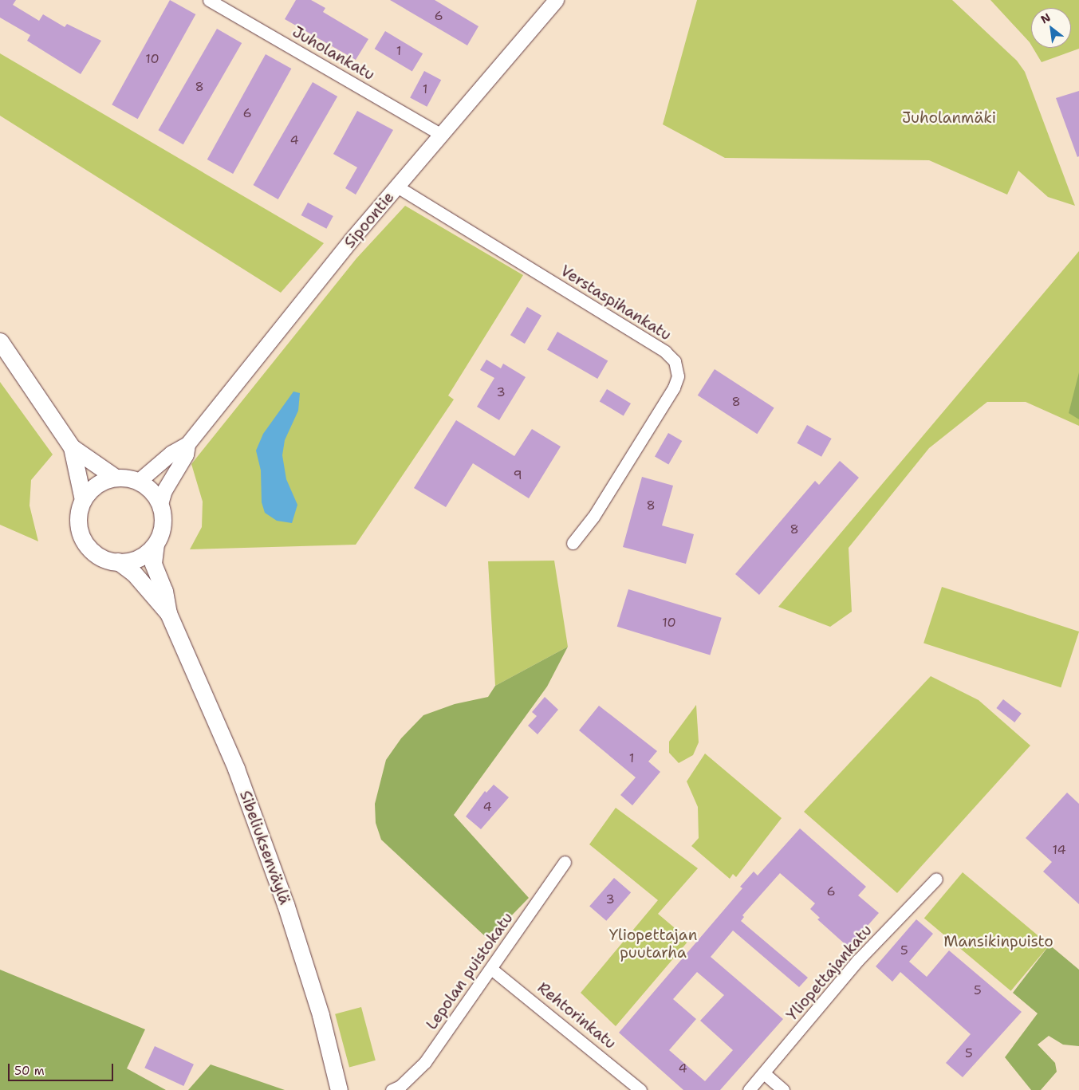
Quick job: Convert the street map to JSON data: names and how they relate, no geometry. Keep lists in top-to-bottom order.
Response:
{
  "streets": {
    "main road": ["Sibeliuksenväylä"],
    "street": [
      "Juholankatu",
      "Sipoontie",
      "Verstaspihankatu",
      "Lepolan puistokatu",
      "Yliopettajankatu",
      "Rehtorinkatu"
    ]
  },
  "crossings": [
    ["Juholankatu", "Sipoontie"],
    ["Sipoontie", "Verstaspihankatu"],
    ["Sipoontie", "Sibeliuksenväylä"],
    ["Lepolan puistokatu", "Rehtorinkatu"]
  ],
  "parks": ["Juholanmäki", "Yliopettajan puutarha", "Mansikinpuisto"],
  "house_numbers": [
    "6",
    "1",
    "10",
    "8",
    "1",
    "6",
    "4",
    "3",
    "8",
    "9",
    "8",
    "8",
    "10",
    "1",
    "4",
    "14",
    "6",
    "3",
    "5",
    "5",
    "5",
    "4"
  ],
  "scale_bar": "50 m",
  "north": "top left"
}
